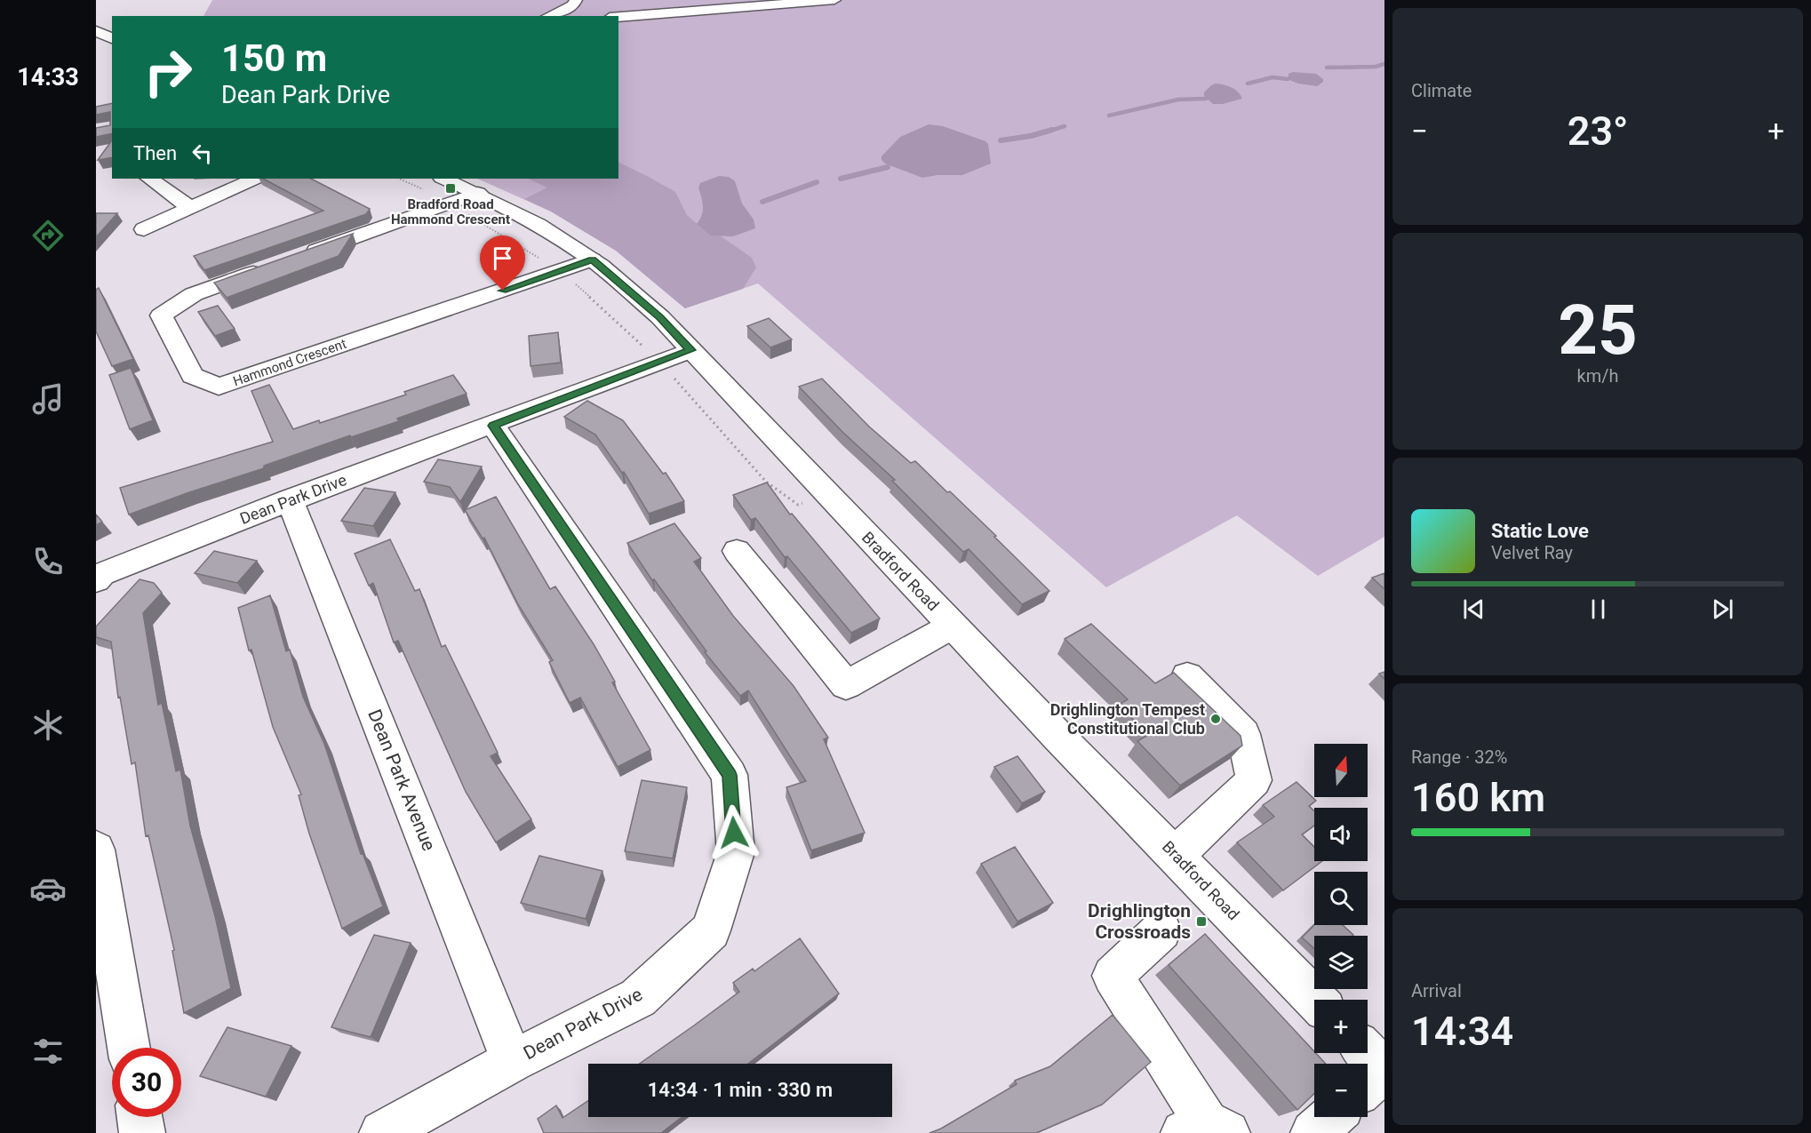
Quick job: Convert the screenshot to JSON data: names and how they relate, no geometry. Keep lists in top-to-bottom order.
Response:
{
  "streets": {
    "street": [
      "Hammond Crescent",
      "Dean Park Drive",
      "Bradford Road",
      "Dean Park Avenue"
    ]
  },
  "crossings": [
    ["Hammond Crescent", "Bradford Road"],
    ["Dean Park Drive", "Bradford Road"],
    ["Dean Park Drive", "Dean Park Avenue"]
  ],
  "places": {
    "transit": ["Bradford Road Hammond Crescent", "Drighlington Crossroads"],
    "other": ["Drighlington Tempest Constitutional Club"]
  },
  "north": "top",
  "page": {
    "tabs": "14:33",
    "tile": [
      "Climate",
      ["25", "km/h"],
      ["Range · 32%", "160 km"],
      ["Arrival", "14:34"]
    ],
    "turn": ["150 m", "Dean Park Drive"],
    "heat": ["−", "23°", "+"],
    "then": "Then",
    "song": ["Static Love", "Velvet Ray"],
    "map_buttons": ["+", "−"],
    "limit": "30",
    "trip": "14:34 · 1 min · 330 m"
  }
}
